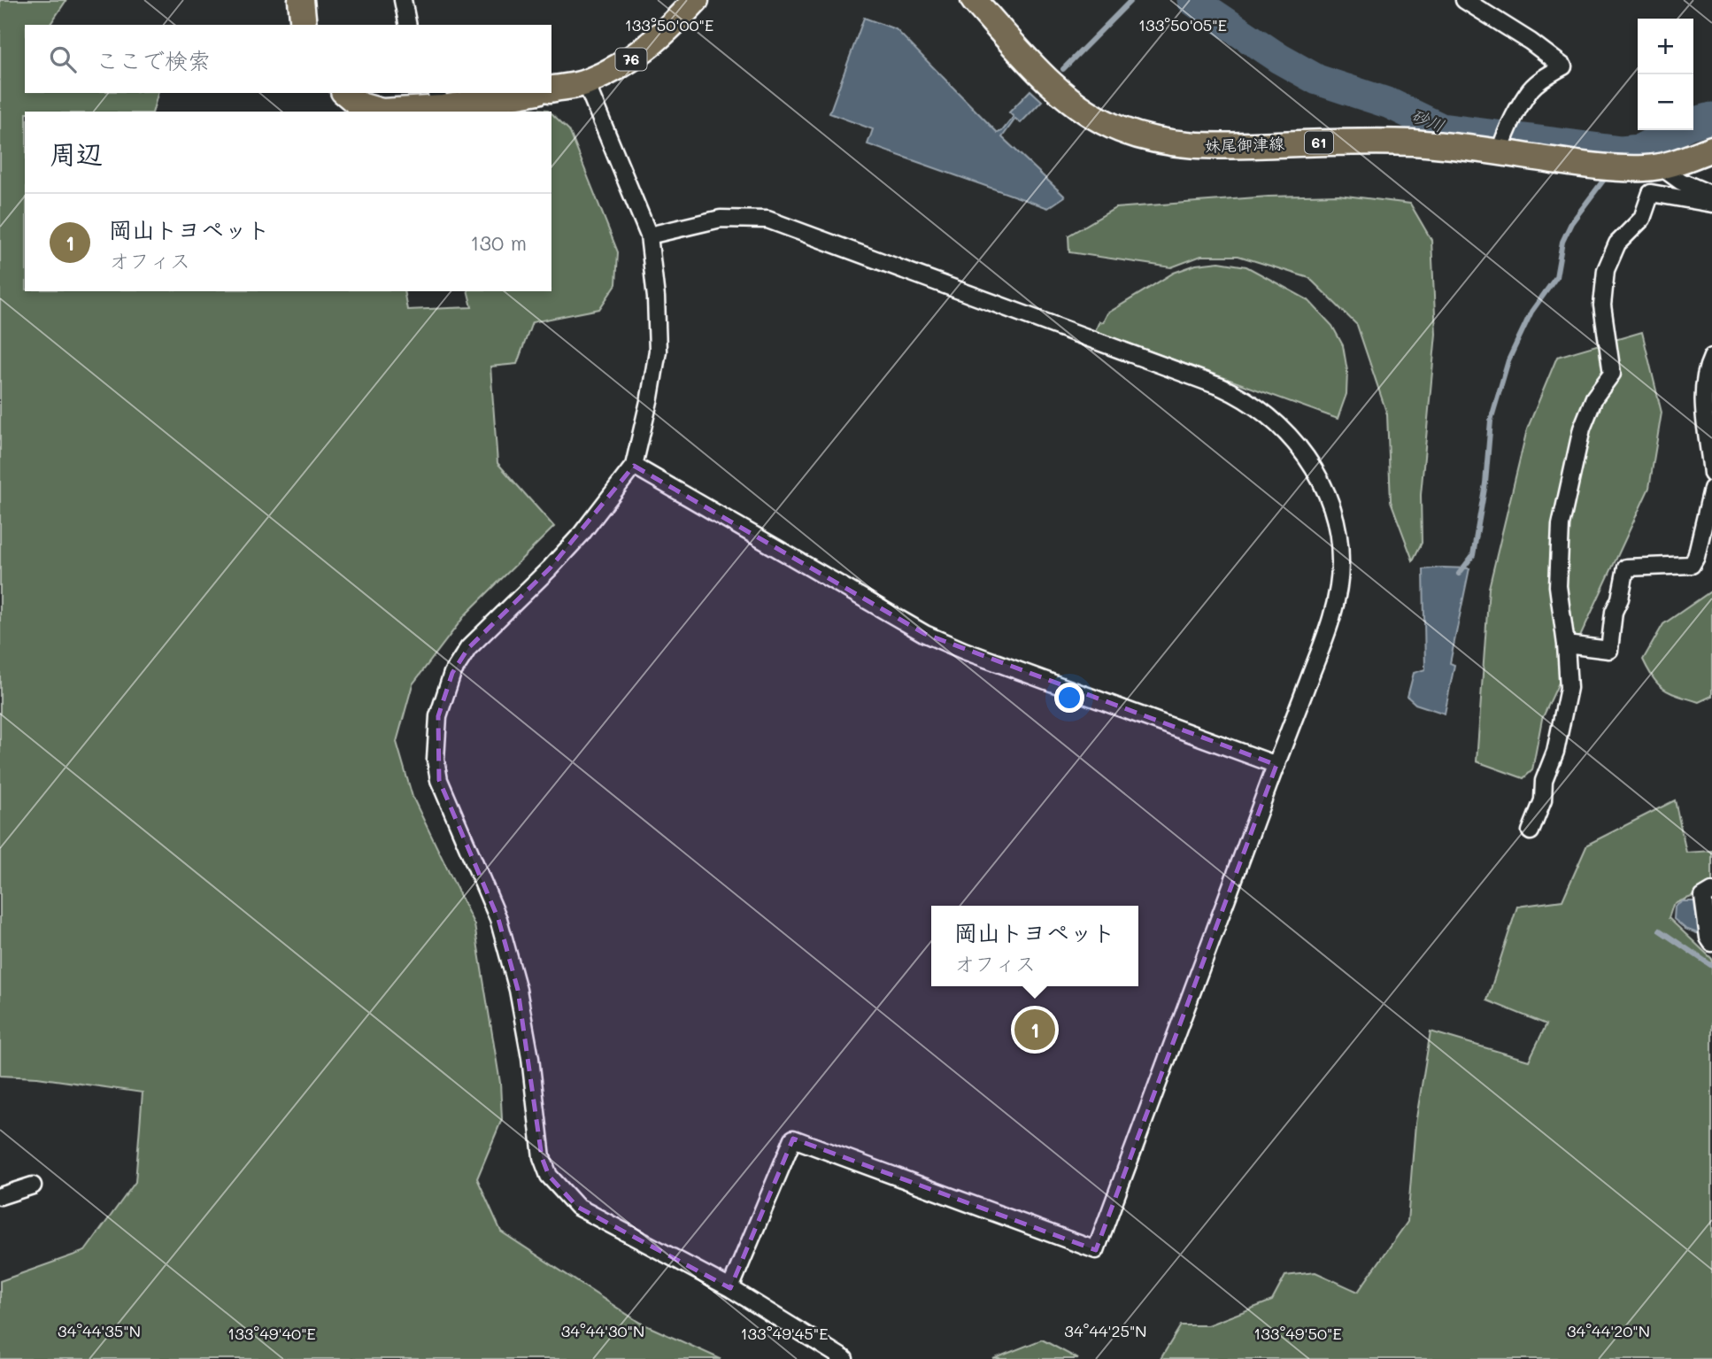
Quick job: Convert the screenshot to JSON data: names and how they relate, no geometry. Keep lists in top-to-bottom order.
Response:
{
  "streets": {
    "main road": ["76", "61", "妹尾御津線"]
  },
  "water": ["砂川"],
  "page": {
    "map_buttons": ["+", "−"],
    "search": "ここで検索",
    "heading": "周辺",
    "list": [
      {
        "mark": "1",
        "name": "岡山トヨペット",
        "note": "オフィス",
        "value": "130 m"
      }
    ],
    "popup": ["岡山トヨペット", "オフィス"],
    "pins": "1"
  },
  "coordinates": [
    "133°50'00\"E",
    "133°50'05\"E",
    "34°44'35\"N",
    "34°44'30\"N",
    "34°44'25\"N",
    "34°44'20\"N",
    "133°49'40\"E",
    "133°49'45\"E",
    "133°49'50\"E"
  ]
}
